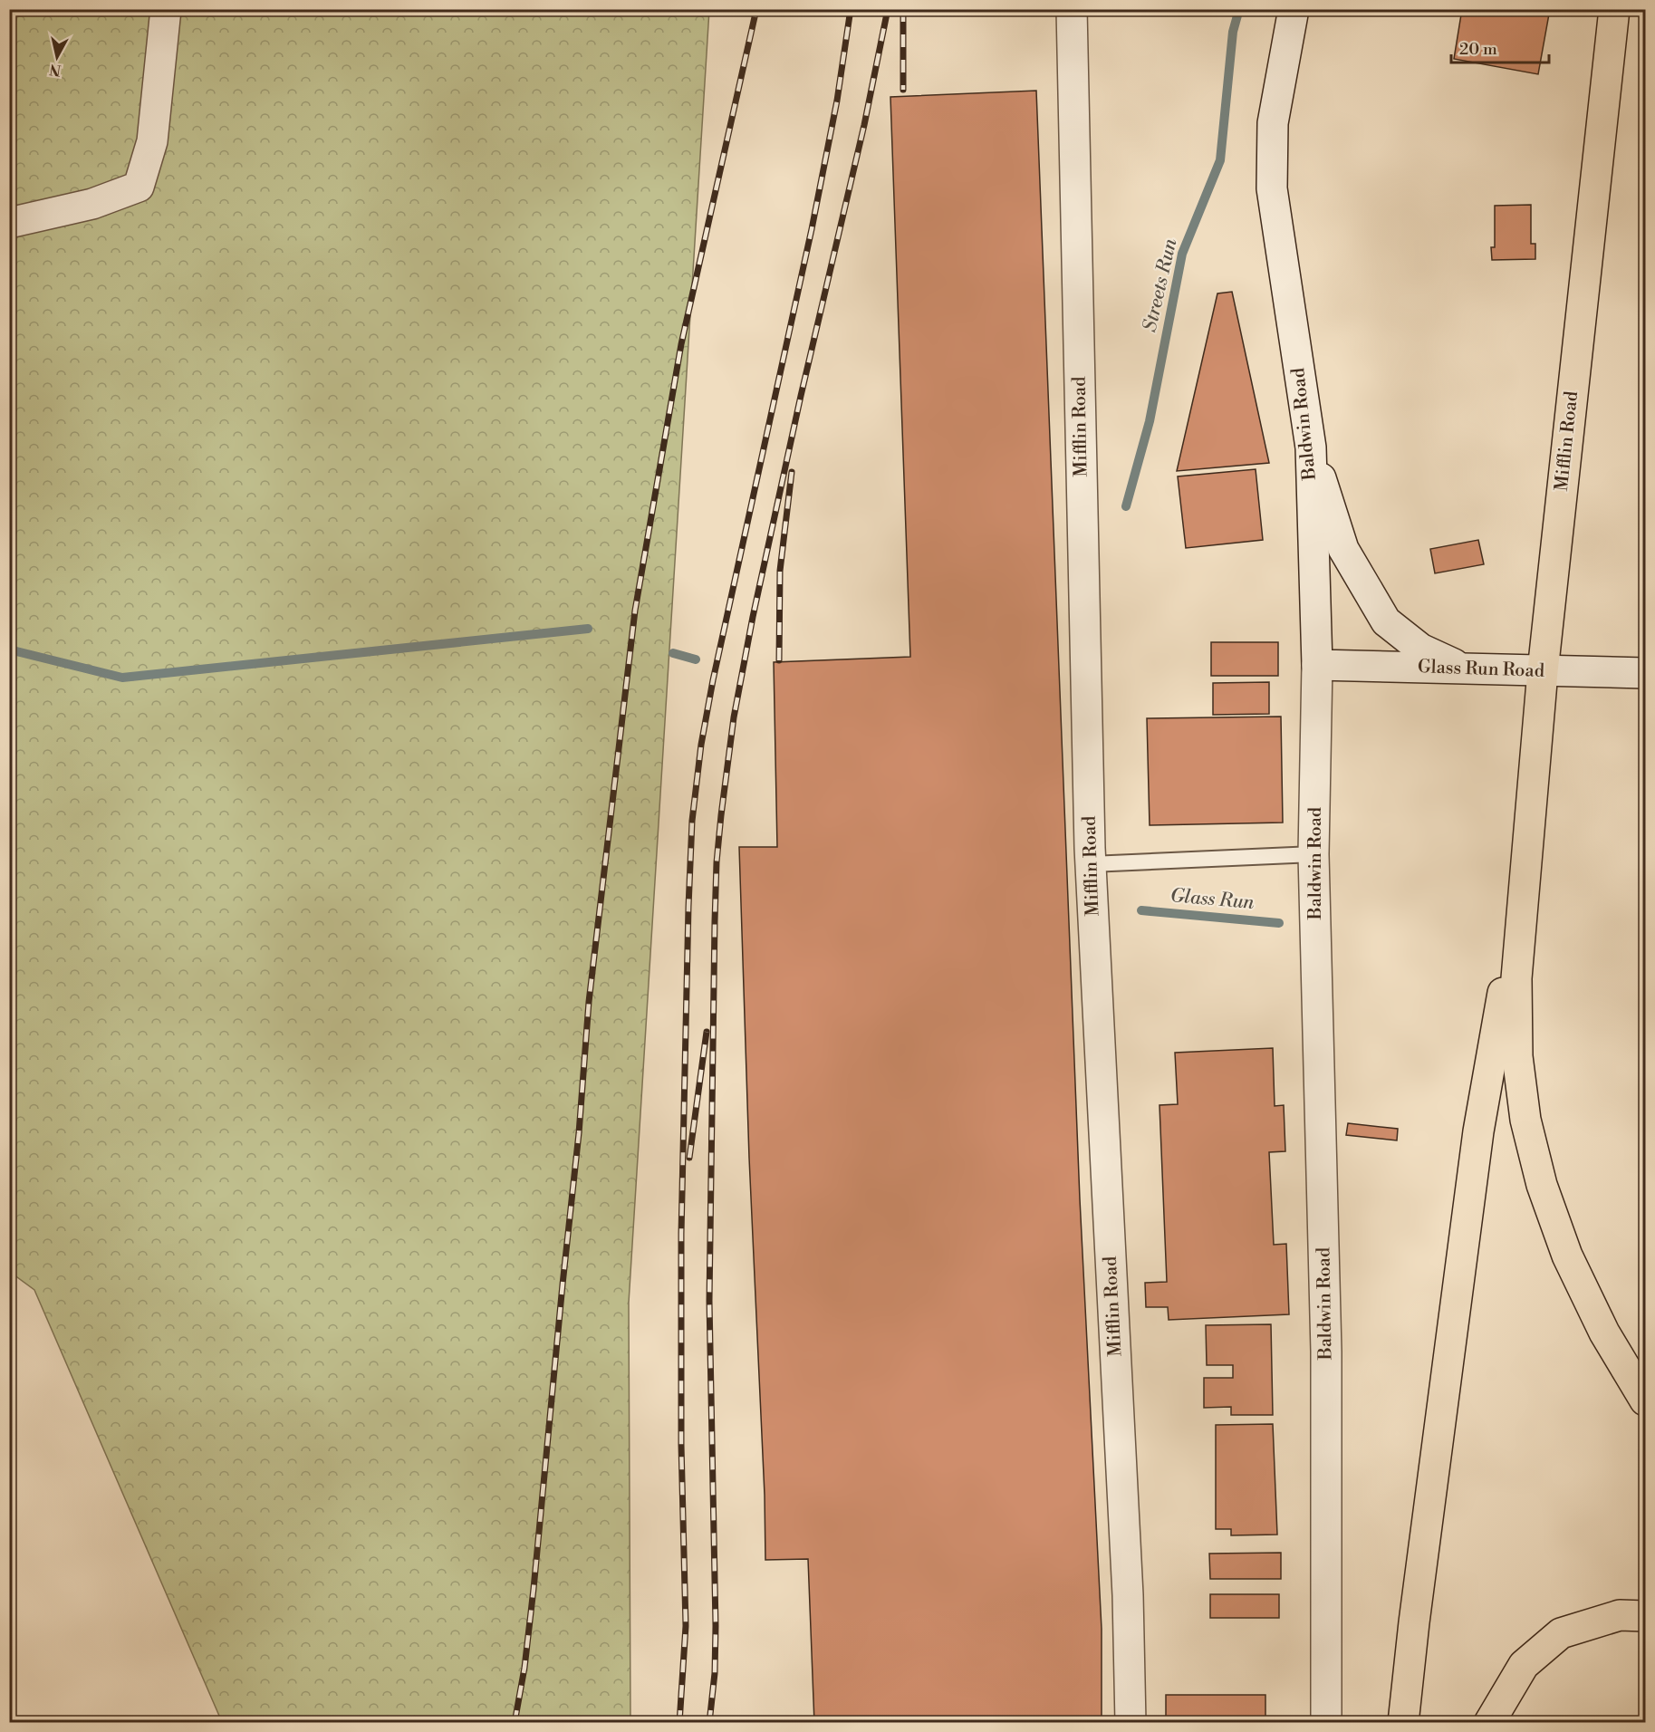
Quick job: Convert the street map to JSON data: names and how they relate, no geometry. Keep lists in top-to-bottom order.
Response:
{
  "streets": {
    "main road": ["Mifflin Road"],
    "street": ["Baldwin Road", "Glass Run Road"]
  },
  "crossings": [
    ["Baldwin Road", "Glass Run Road"],
    ["Mifflin Road", "Glass Run Road"]
  ],
  "water": ["Streets Run", "Glass Run"],
  "scale_bar": "20 m",
  "north": "bottom"
}
